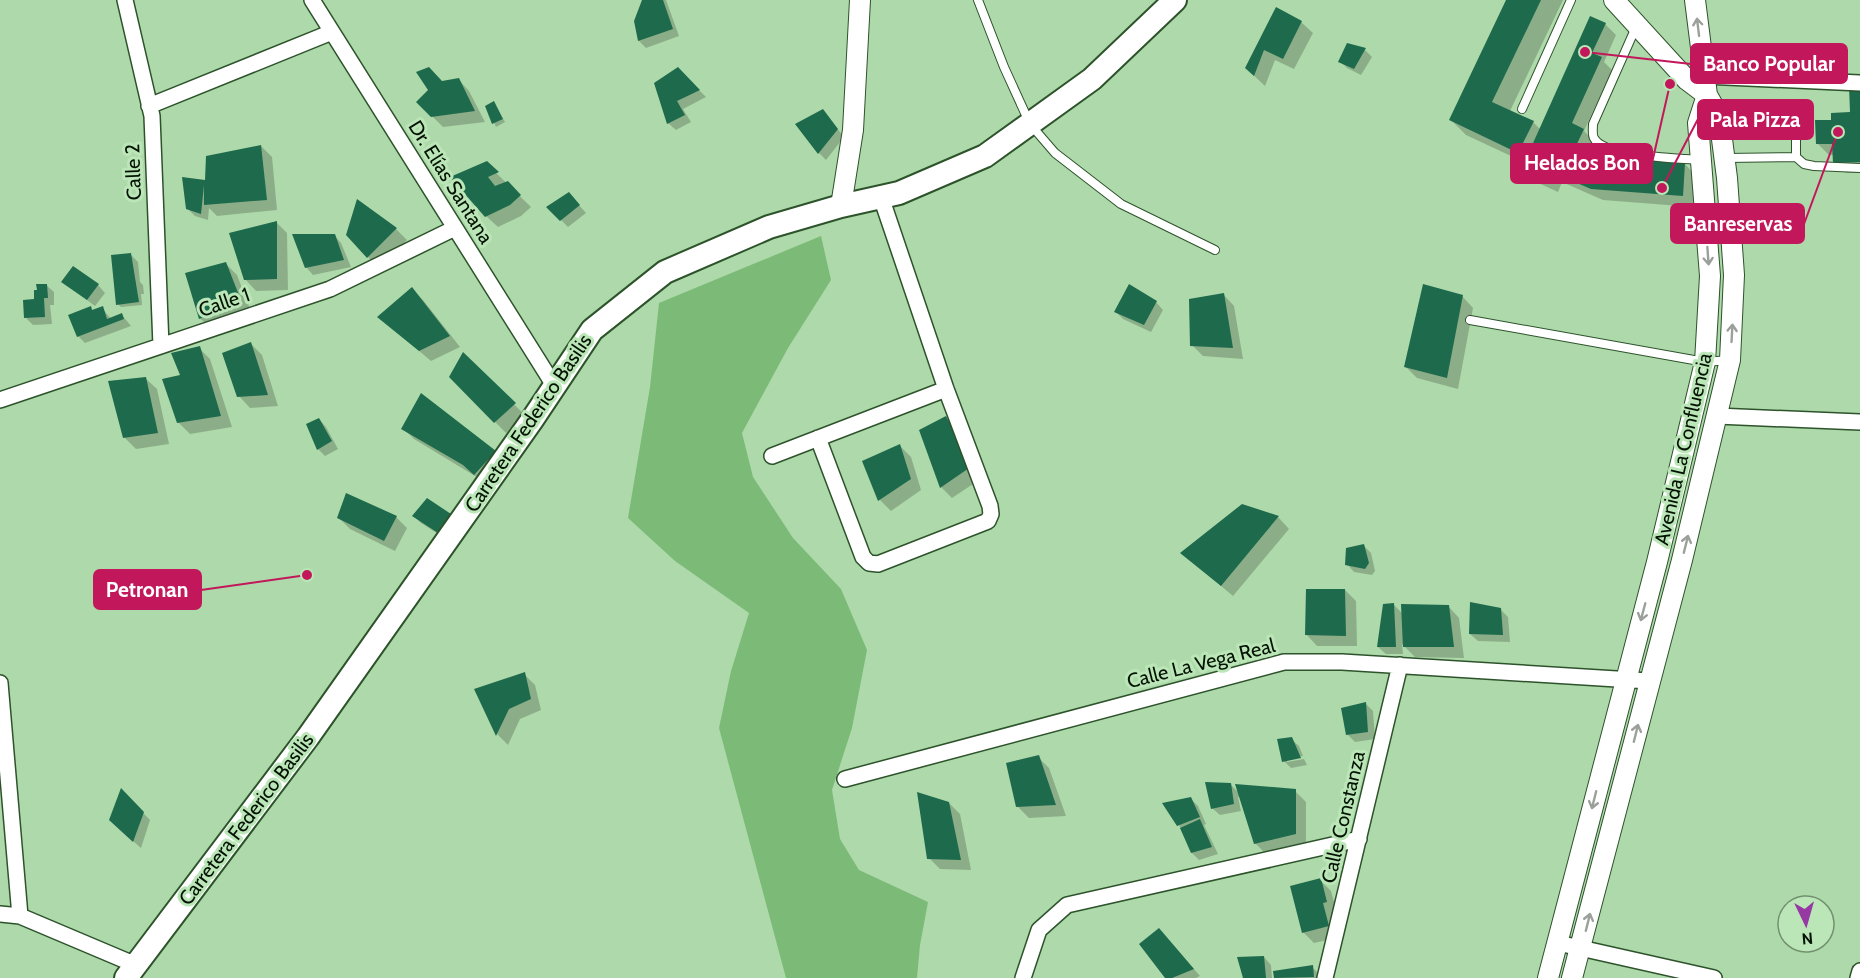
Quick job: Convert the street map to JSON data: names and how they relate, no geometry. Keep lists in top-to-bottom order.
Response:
{
  "streets": {
    "main road": ["Carretera Federico Basilis"],
    "street": [
      "Calle 2",
      "Dr. Elías Santana",
      "Calle 1",
      "Avenida La Confluencia",
      "Calle La Vega Real",
      "Calle Constanza"
    ]
  },
  "crossings": [
    ["Calle 2", "Calle 1"],
    ["Dr. Elías Santana", "Calle 1"],
    ["Dr. Elías Santana", "Carretera Federico Basilis"],
    ["Avenida La Confluencia", "Calle La Vega Real"],
    ["Calle La Vega Real", "Calle Constanza"]
  ],
  "places": [
    "Banco Popular",
    "Helados Bon",
    "Banreservas",
    "Pala Pizza",
    "Petronan"
  ],
  "north": "bottom"
}
